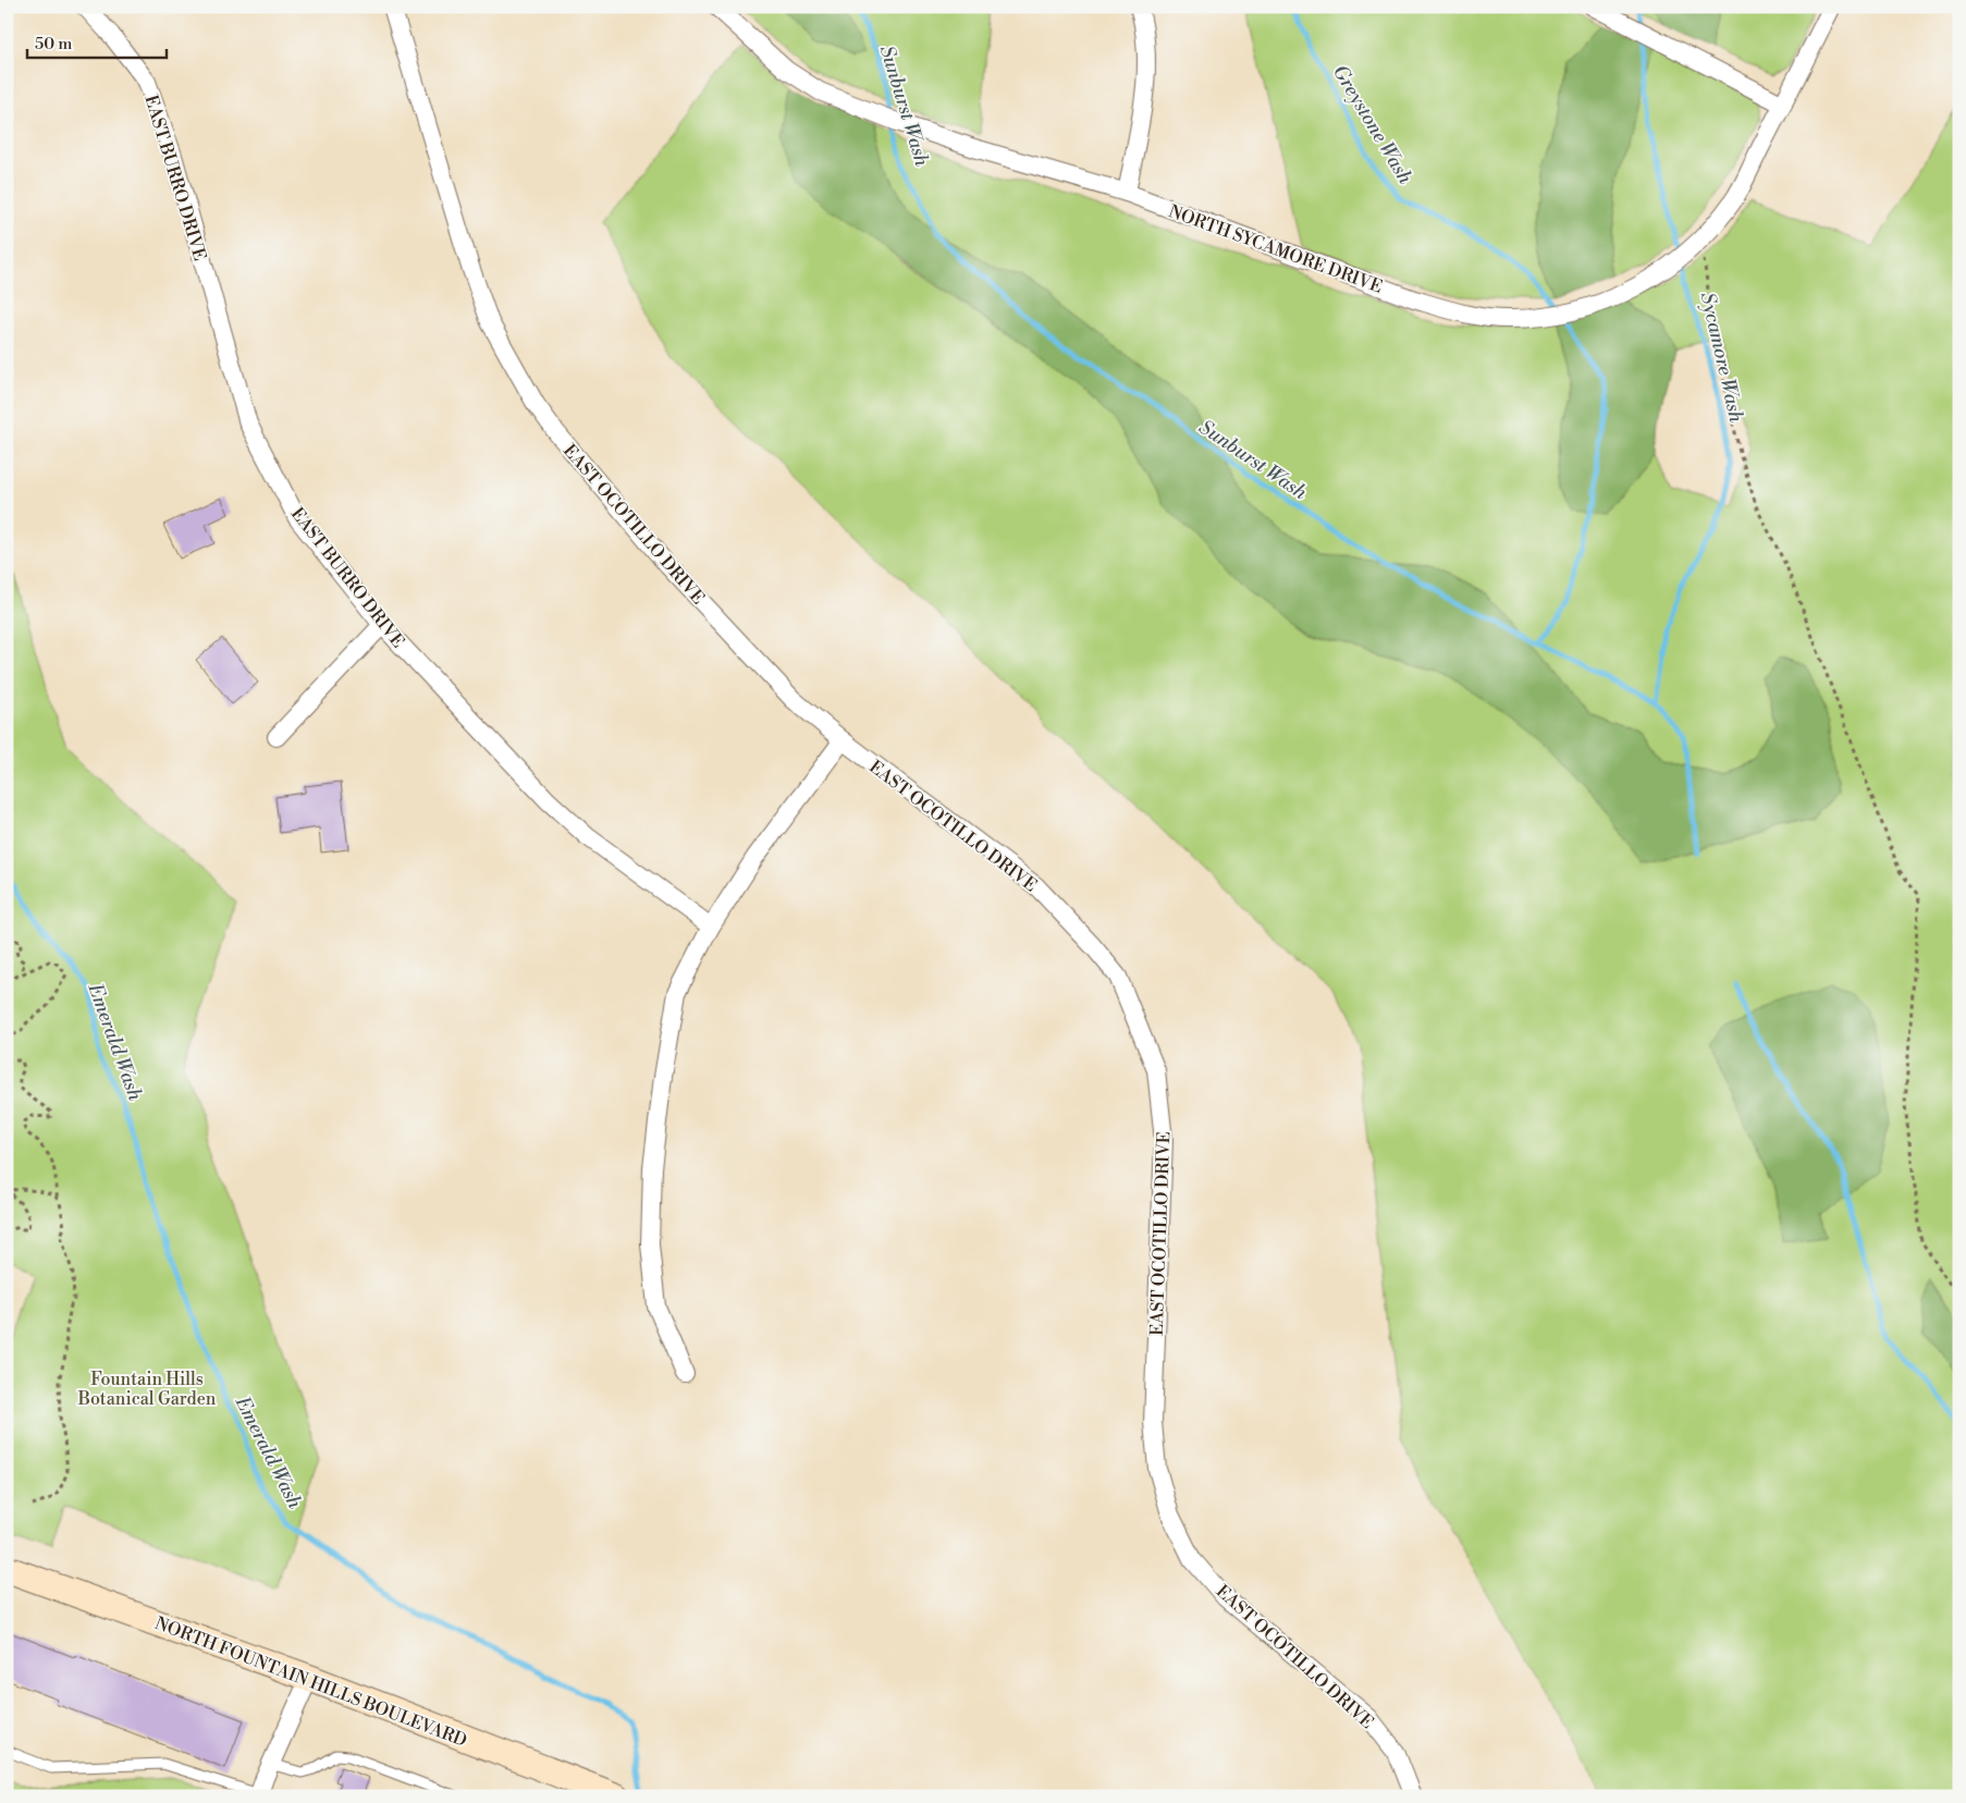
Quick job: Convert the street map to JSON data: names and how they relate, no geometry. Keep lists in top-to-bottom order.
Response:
{
  "streets": {
    "main road": ["NORTH FOUNTAIN HILLS BOULEVARD"],
    "street": ["EAST BURRO DRIVE", "NORTH SYCAMORE DRIVE", "EAST OCOTILLO DRIVE"]
  },
  "water": [
    "Sunburst Wash",
    "Greystone Wash",
    "Sycamore Wash",
    "Emerald Wash"
  ],
  "parks": ["Fountain Hills Botanical Garden"],
  "scale_bar": "50 m"
}
